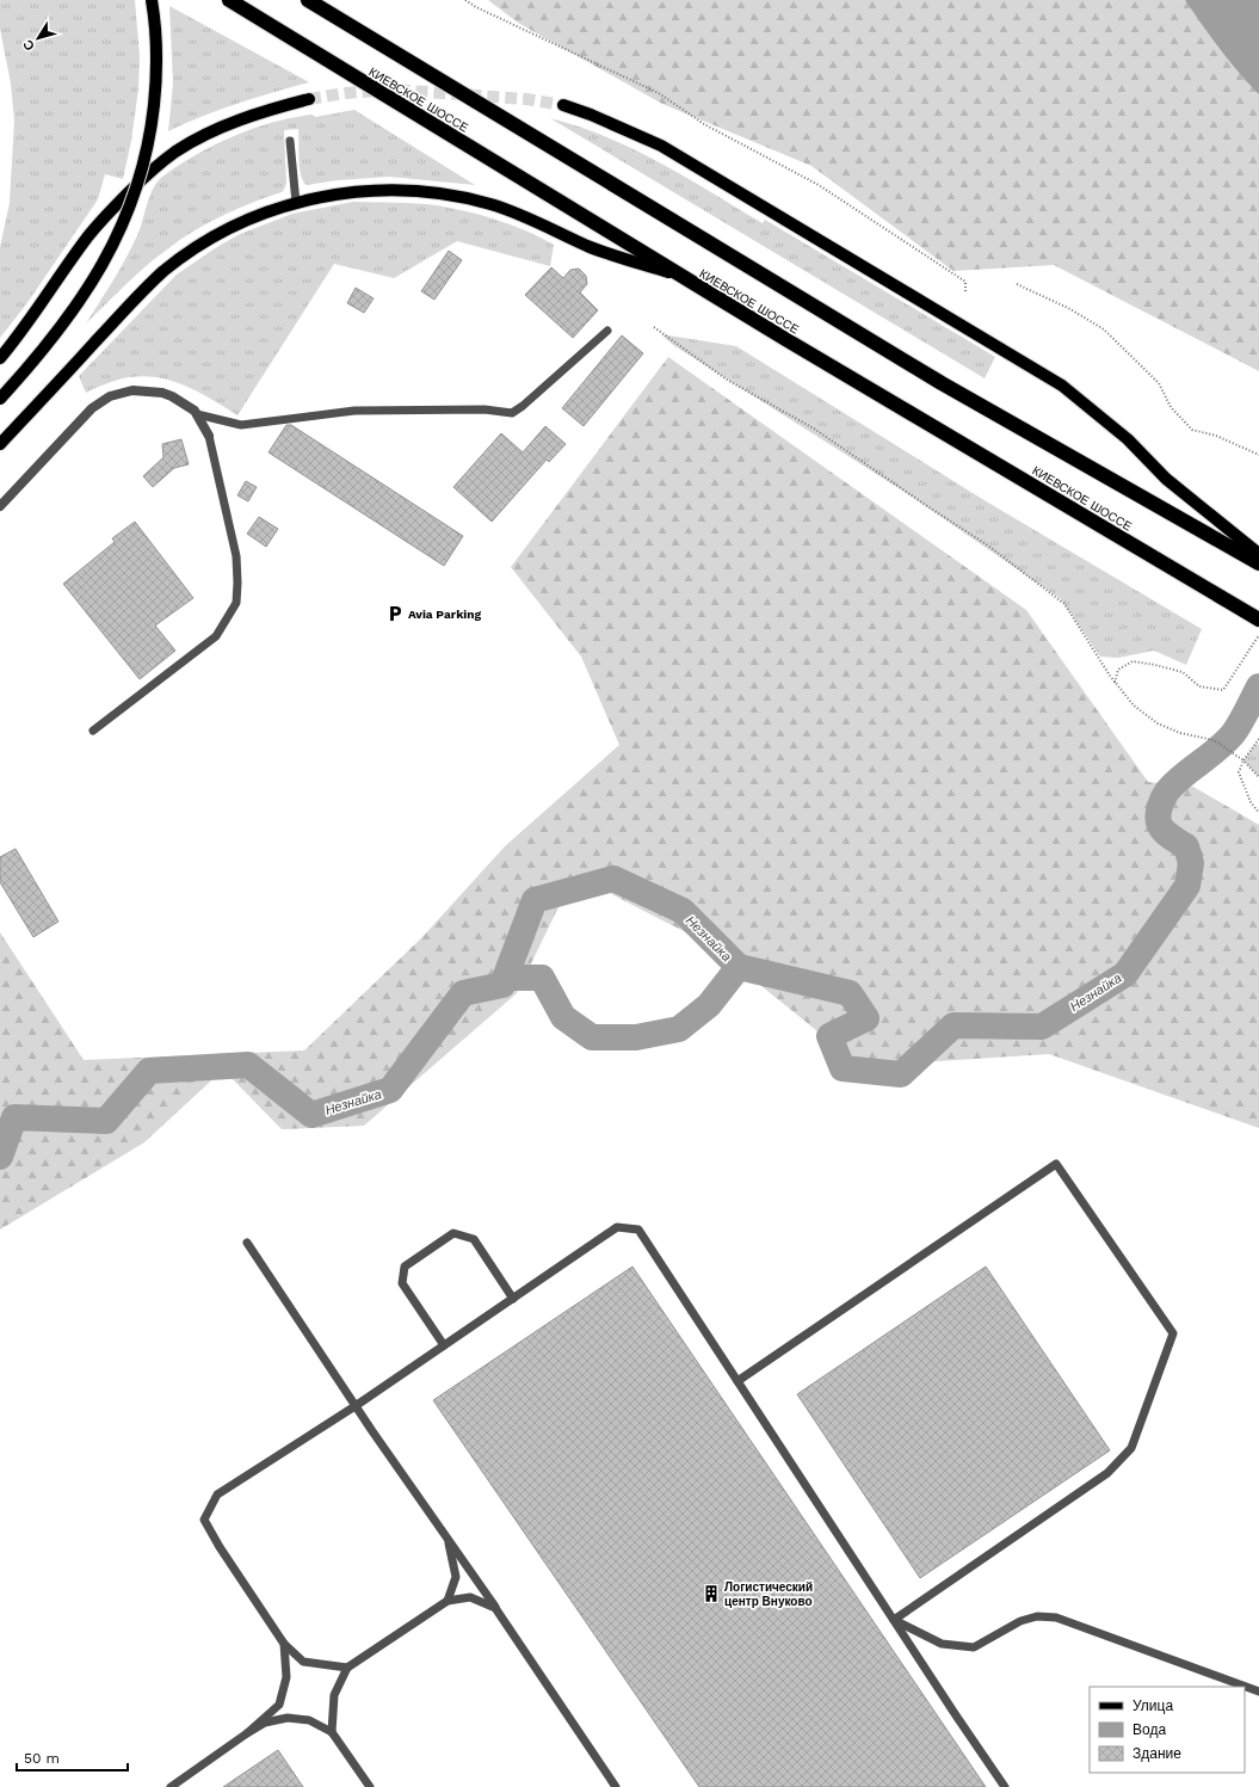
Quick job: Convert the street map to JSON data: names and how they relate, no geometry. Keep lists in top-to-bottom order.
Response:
{
  "streets": {
    "highway": ["КИЕВСКОЕ ШОССЕ"]
  },
  "water": ["Незнайка"],
  "places": {
    "parking": ["Avia Parking"],
    "building": ["Логистический центр Внуково"]
  },
  "legend": ["Улица", "Вода", "Здание"],
  "scale_bar": "50 m",
  "north": "bottom left"
}
